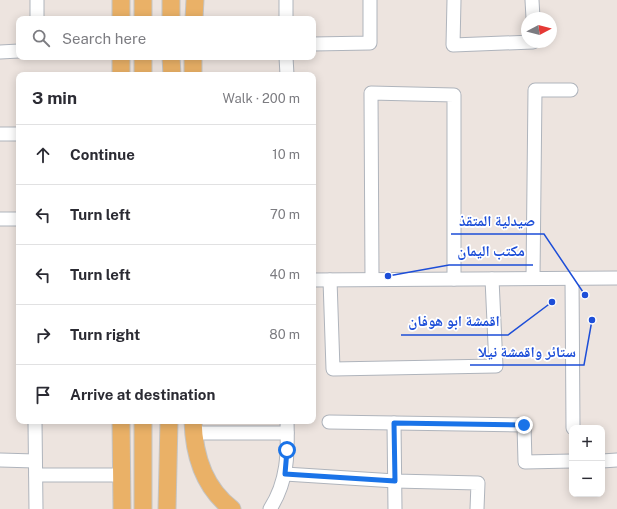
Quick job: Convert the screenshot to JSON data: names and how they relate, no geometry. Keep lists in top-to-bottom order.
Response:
{
  "places": [
    "مكتب اليمان",
    "صيدلية المتقذ",
    "اقمشة ابو هوفان",
    "ستائر واقمشة نيلا"
  ],
  "north": "right",
  "page": {
    "search": "Search here",
    "heading": ["3 min", "Walk · 200 m"],
    "list": [
      ["Continue", "10 m"],
      ["Turn left", "70 m"],
      ["Turn left", "40 m"],
      ["Turn right", "80 m"],
      "Arrive at destination"
    ],
    "map_buttons": ["+", "−"]
  }
}
